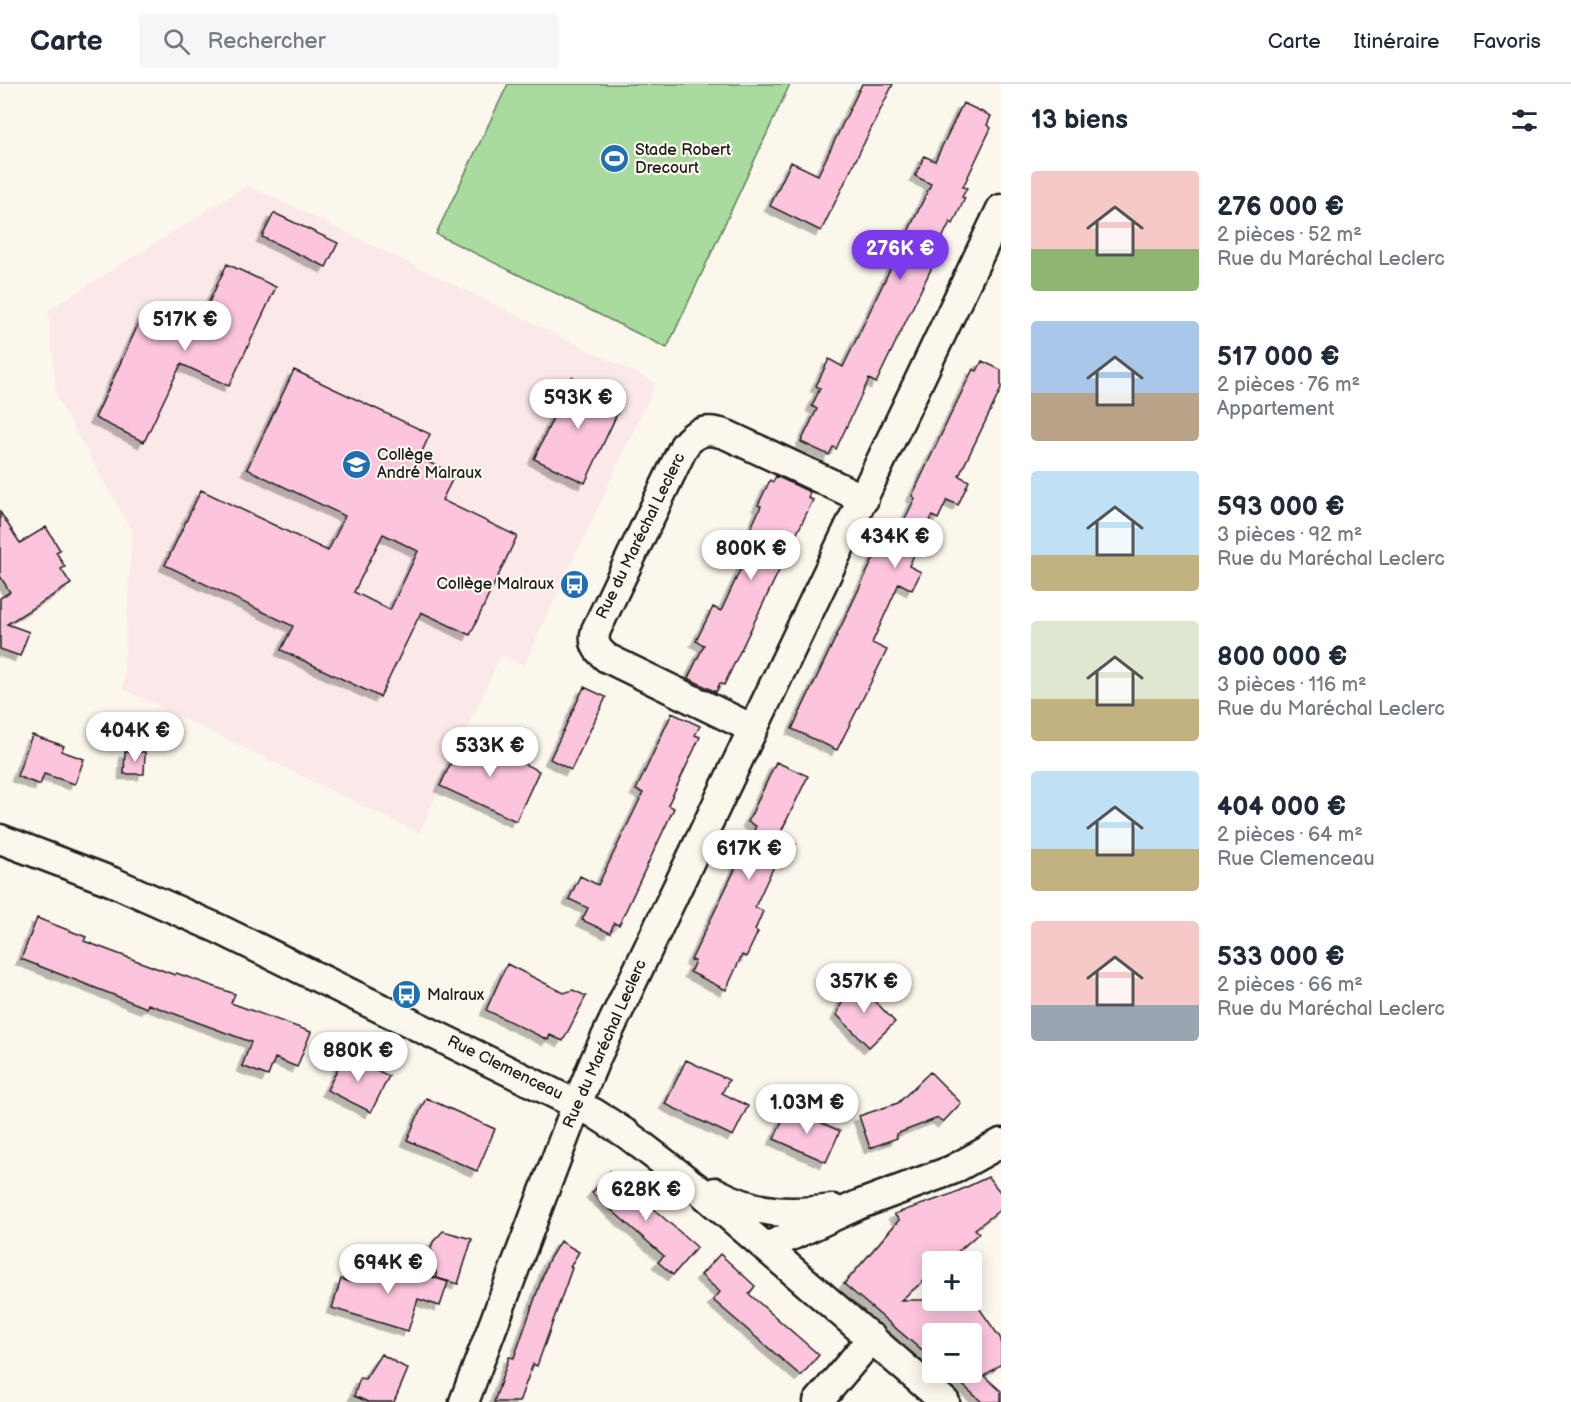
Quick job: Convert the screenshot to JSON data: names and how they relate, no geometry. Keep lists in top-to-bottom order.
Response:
{
  "streets": {
    "street": ["Rue du Maréchal Leclerc", "Rue Clemenceau"]
  },
  "crossings": [
    ["Rue du Maréchal Leclerc", "Rue Clemenceau"]
  ],
  "places": {
    "sports": ["Stade Robert Drecourt"],
    "school or university": ["Collège André Malraux"],
    "bus stop": ["Collège Malraux", "Malraux"]
  },
  "page": {
    "header": "Carte",
    "search": "Rechercher",
    "nav": ["Carte", "Itinéraire", "Favoris"],
    "heading": "13 biens",
    "list": [
      {
        "name": "276 000 €",
        "note": "2 pièces · 52 m² · Rue du Maréchal Leclerc"
      },
      {
        "name": "517 000 €",
        "note": "2 pièces · 76 m² · Appartement"
      },
      {
        "name": "593 000 €",
        "note": "3 pièces · 92 m² · Rue du Maréchal Leclerc"
      },
      {
        "name": "800 000 €",
        "note": "3 pièces · 116 m² · Rue du Maréchal Leclerc"
      },
      {
        "name": "404 000 €",
        "note": "2 pièces · 64 m² · Rue Clemenceau"
      },
      {
        "name": "533 000 €",
        "note": "2 pièces · 66 m² · Rue du Maréchal Leclerc"
      }
    ],
    "price": [
      "276K €",
      "517K €",
      "593K €",
      "434K €",
      "800K €",
      "404K €",
      "533K €",
      "617K €",
      "357K €",
      "880K €",
      "1.03M €",
      "628K €",
      "694K €"
    ],
    "map_buttons": ["+", "−"]
  }
}
